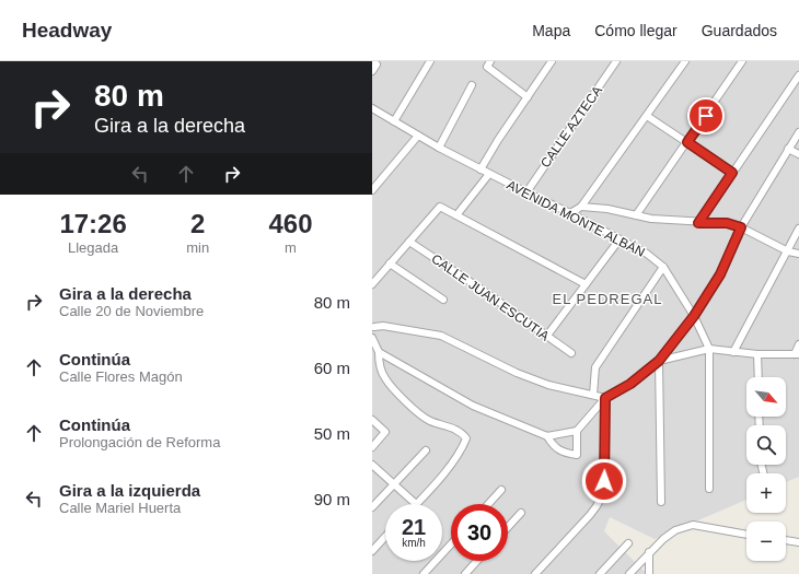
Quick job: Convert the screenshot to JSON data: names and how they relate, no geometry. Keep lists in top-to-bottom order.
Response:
{
  "streets": {
    "street": ["CALLE AZTECA", "AVENIDA MONTE ALBÁN", "CALLE JUAN ESCUTIA"]
  },
  "crossings": [
    ["CALLE AZTECA", "AVENIDA MONTE ALBÁN"]
  ],
  "districts": ["EL PEDREGAL"],
  "north": "bottom right",
  "page": {
    "header": "Headway",
    "nav": ["Mapa", "Cómo llegar", "Guardados"],
    "turn": ["80 m", "Gira a la derecha"],
    "eta": [
      "17:26",
      "Llegada",
      "2",
      "min",
      "460",
      "m"
    ],
    "list": [
      {
        "name": "Gira a la derecha",
        "note": "Calle 20 de Noviembre",
        "value": "80 m"
      },
      {
        "name": "Continúa",
        "note": "Calle Flores Magón",
        "value": "60 m"
      },
      {
        "name": "Continúa",
        "note": "Prolongación de Reforma",
        "value": "50 m"
      },
      {
        "name": "Gira a la izquierda",
        "note": "Calle Mariel Huerta",
        "value": "90 m"
      }
    ],
    "map_buttons": ["+", "−"],
    "speed": "21 km/h",
    "limit": "30"
  }
}
